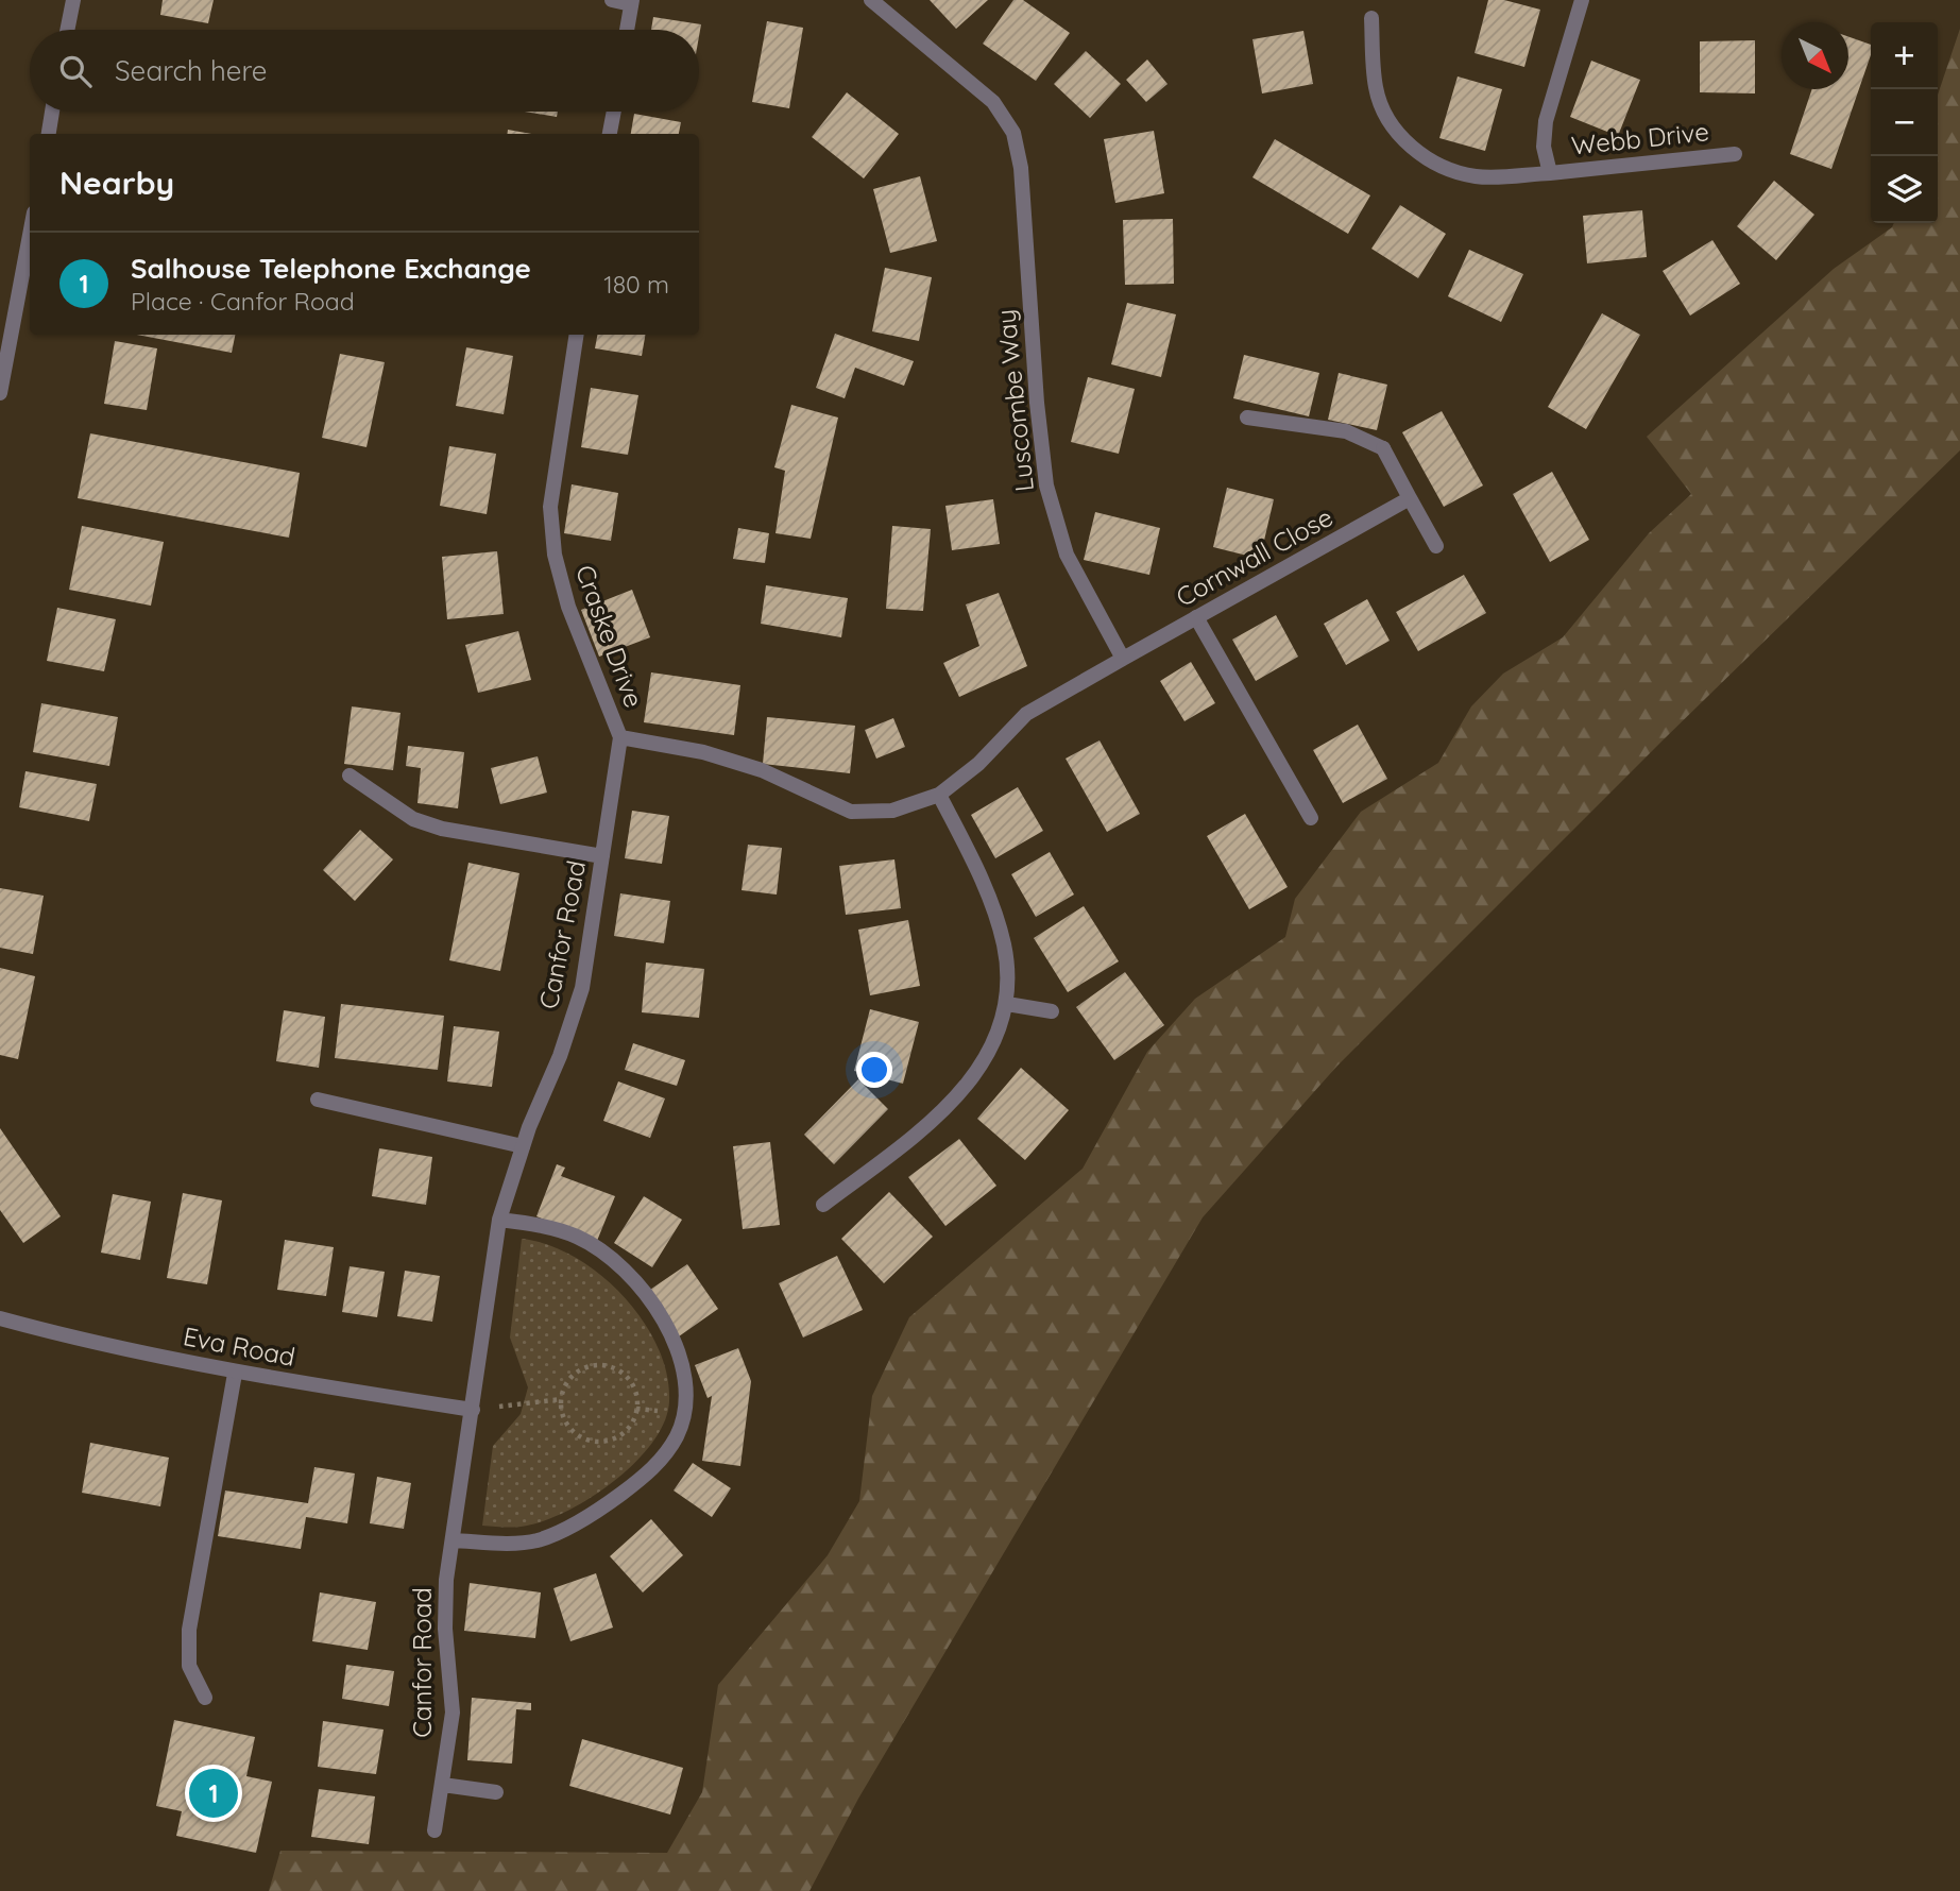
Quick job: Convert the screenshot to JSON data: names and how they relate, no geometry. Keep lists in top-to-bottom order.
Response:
{
  "streets": {
    "street": [
      "Webb Drive",
      "Luscombe Way",
      "Cornwall Close",
      "Craske Drive",
      "Canfor Road",
      "Eva Road"
    ]
  },
  "crossings": [
    ["Luscombe Way", "Cornwall Close"],
    ["Craske Drive", "Canfor Road"],
    ["Canfor Road", "Eva Road"]
  ],
  "north": "bottom right",
  "page": {
    "map_buttons": ["+", "−"],
    "search": "Search here",
    "heading": "Nearby",
    "list": [
      {
        "mark": "1",
        "name": "Salhouse Telephone Exchange",
        "note": "Place · Canfor Road",
        "value": "180 m"
      }
    ],
    "pins": "1"
  }
}
